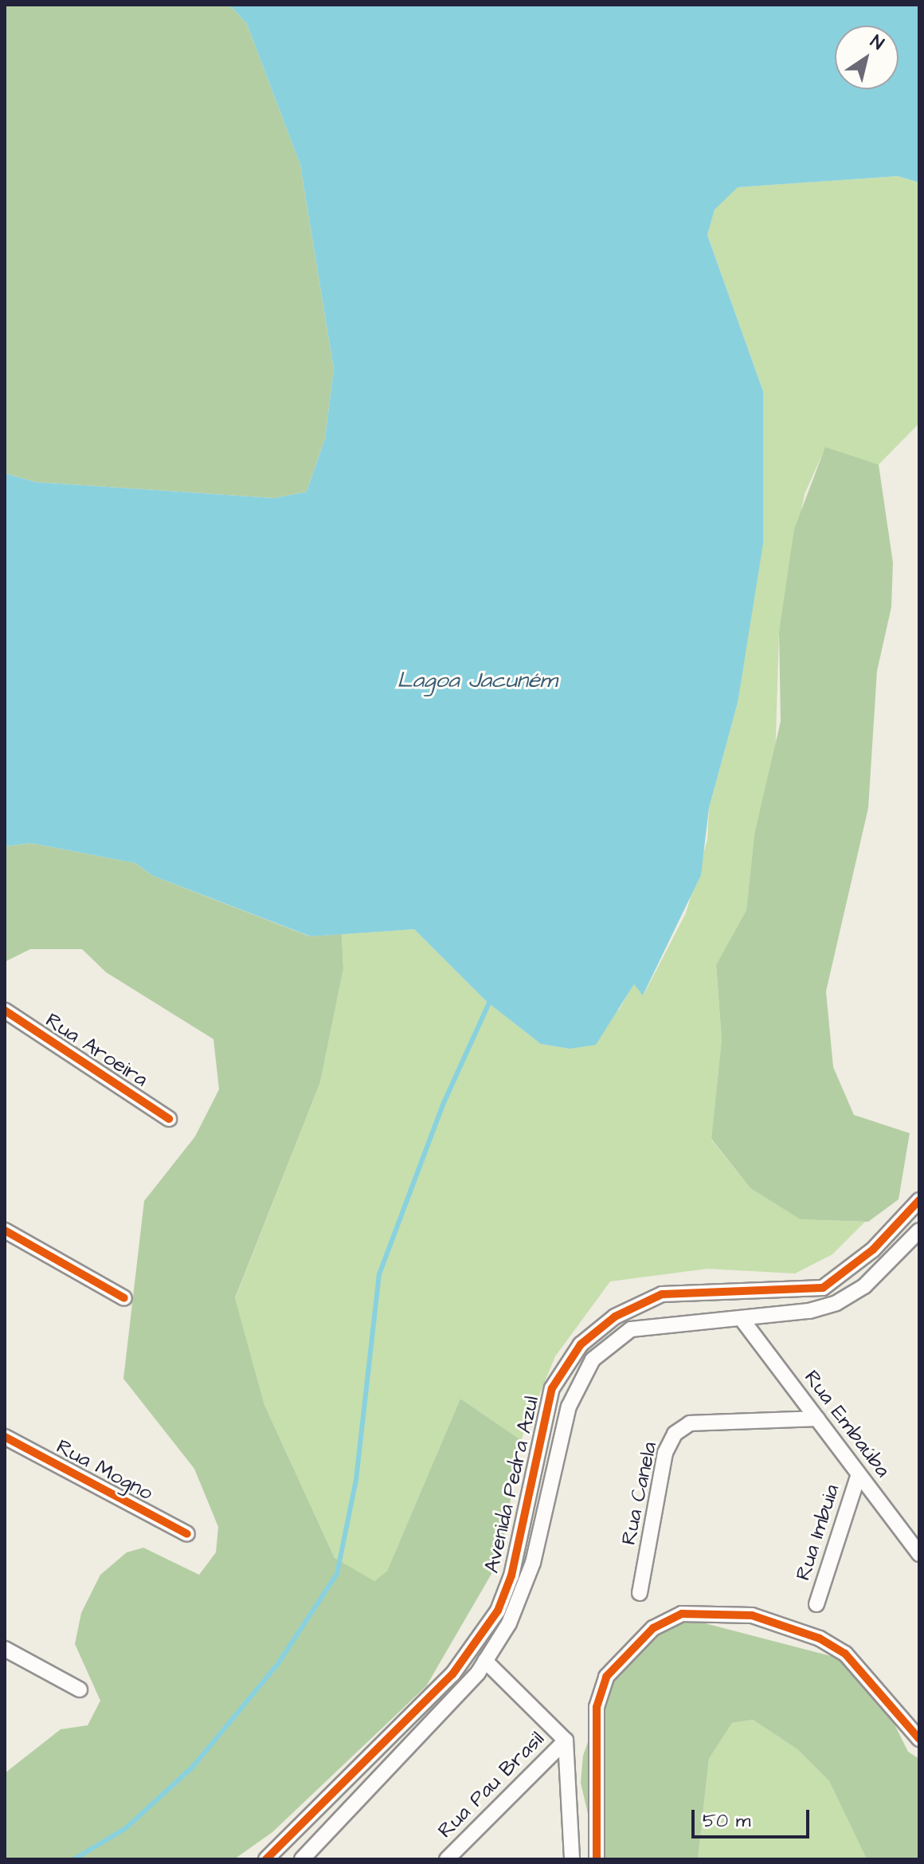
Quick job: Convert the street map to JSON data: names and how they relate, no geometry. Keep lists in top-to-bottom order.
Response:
{
  "streets": {
    "street": [
      "Rua Aroeira",
      "Rua Embaúba",
      "Rua Mogno",
      "Avenida Pedra Azul",
      "Rua Canela",
      "Rua Imbuia",
      "Rua Pau Brasil"
    ]
  },
  "crossings": [
    ["Rua Embaúba", "Avenida Pedra Azul"],
    ["Rua Embaúba", "Rua Canela"],
    ["Rua Embaúba", "Rua Imbuia"]
  ],
  "water": ["Lagoa Jacuném"],
  "scale_bar": "50 m",
  "north": "top right"
}
